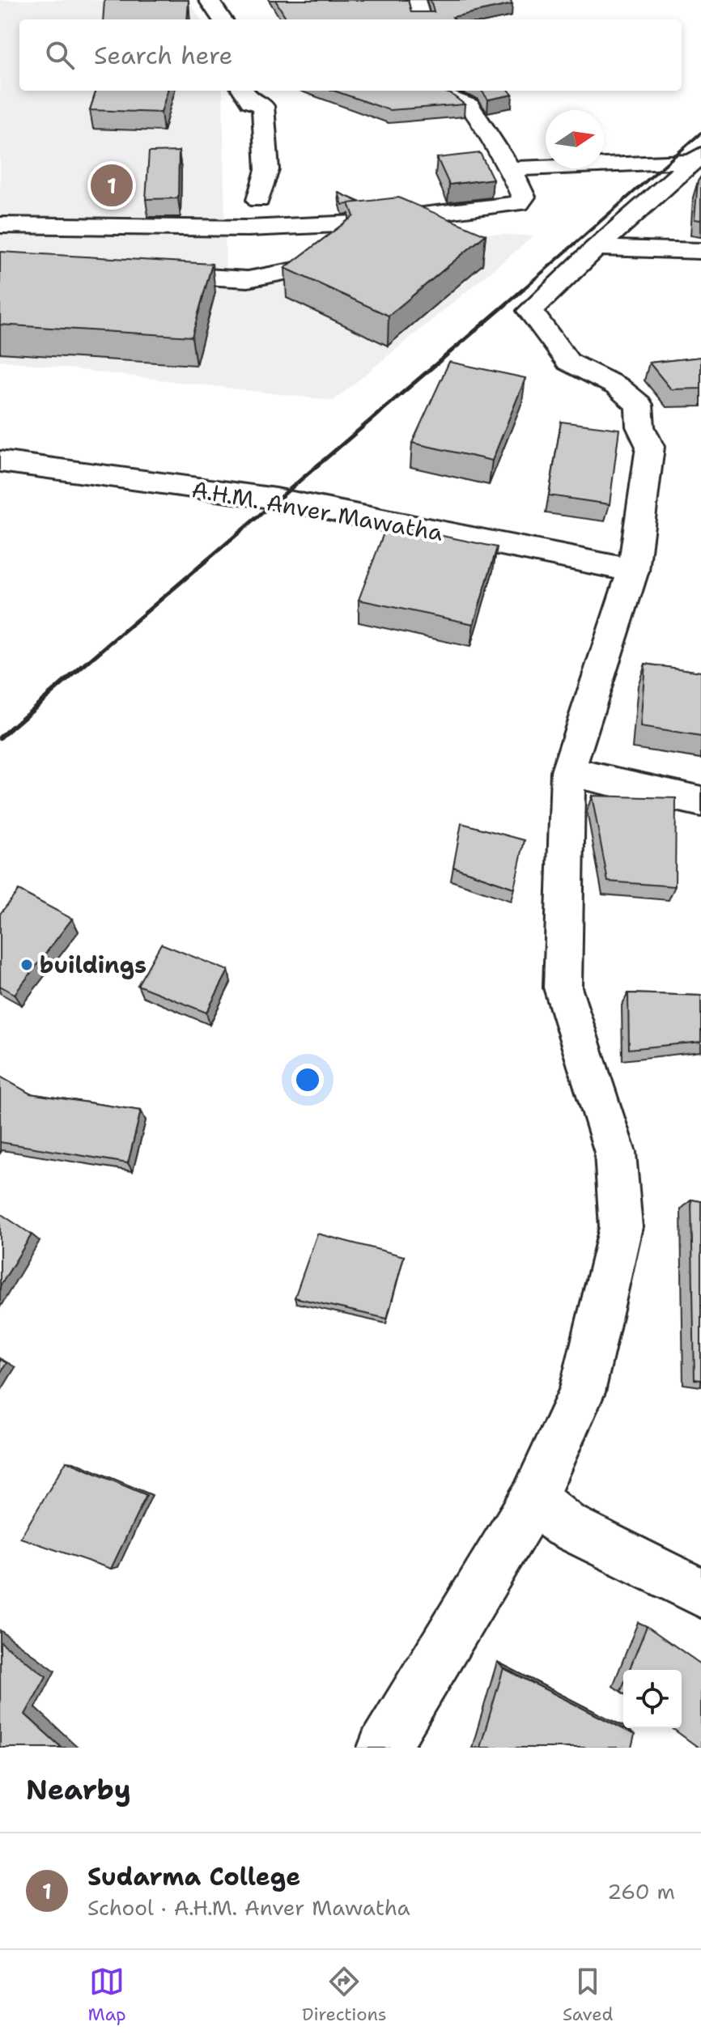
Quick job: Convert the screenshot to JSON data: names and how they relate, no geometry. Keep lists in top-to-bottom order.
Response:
{
  "streets": {
    "street": ["A.H.M. Anver Mawatha"]
  },
  "places": ["buildings"],
  "north": "right",
  "page": {
    "search": "Search here",
    "pins": "1",
    "heading": "Nearby",
    "list": [
      {
        "mark": "1",
        "name": "Sudarma College",
        "note": "School · A.H.M. Anver Mawatha",
        "value": "260 m"
      }
    ],
    "nav": ["Map", "Directions", "Saved"]
  }
}
